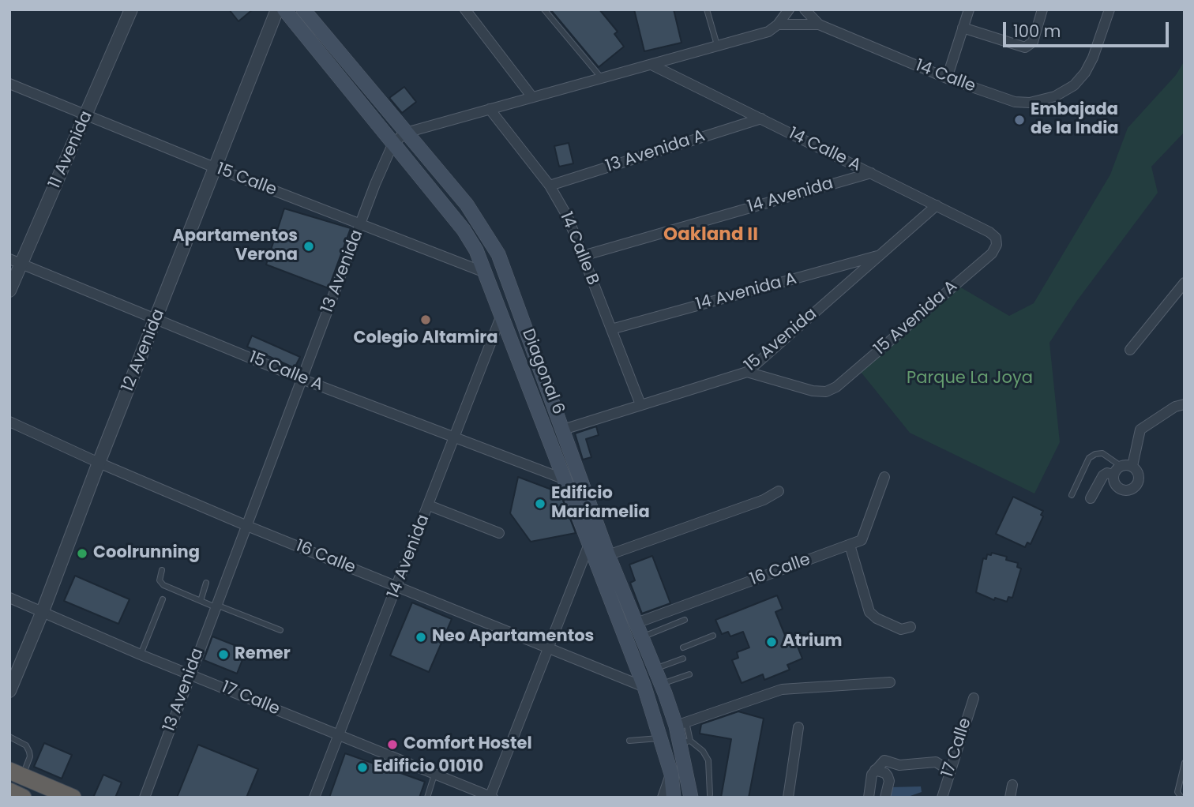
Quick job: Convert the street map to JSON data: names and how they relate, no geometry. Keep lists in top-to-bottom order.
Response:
{
  "streets": {
    "main road": ["Diagonal 6"],
    "street": [
      "14 Calle",
      "11 Avenida",
      "14 Calle A",
      "13 Avenida A",
      "15 Calle",
      "14 Avenida",
      "14 Calle B",
      "13 Avenida",
      "14 Avenida A",
      "15 Avenida A",
      "15 Avenida",
      "12 Avenida",
      "15 Calle A",
      "16 Calle",
      "17 Calle"
    ]
  },
  "crossings": [
    ["14 Calle", "13 Avenida"],
    ["11 Avenida", "15 Calle"],
    ["11 Avenida", "15 Calle A"],
    ["14 Calle A", "13 Avenida A"],
    ["14 Calle A", "14 Avenida"],
    ["14 Calle A", "13 Avenida"],
    ["14 Calle A", "15 Avenida A"],
    ["14 Calle A", "15 Avenida"],
    ["13 Avenida A", "14 Calle B"],
    ["15 Calle", "13 Avenida"],
    ["15 Calle", "12 Avenida"],
    ["15 Calle", "Diagonal 6"],
    ["14 Avenida", "14 Calle B"],
    ["14 Avenida", "15 Calle A"],
    ["14 Avenida", "Diagonal 6"],
    ["14 Avenida", "16 Calle"],
    ["14 Avenida", "17 Calle"],
    ["14 Calle B", "13 Avenida"],
    ["14 Calle B", "14 Avenida A"],
    ["14 Calle B", "15 Avenida"],
    ["13 Avenida", "15 Calle A"],
    ["13 Avenida", "Diagonal 6"],
    ["13 Avenida", "16 Calle"],
    ["13 Avenida", "17 Calle"],
    ["14 Avenida A", "15 Avenida"],
    ["15 Avenida A", "15 Avenida"],
    ["15 Avenida", "Diagonal 6"],
    ["12 Avenida", "15 Calle A"],
    ["12 Avenida", "16 Calle"],
    ["12 Avenida", "17 Calle"],
    ["15 Calle A", "Diagonal 6"],
    ["Diagonal 6", "16 Calle"]
  ],
  "districts": ["Oakland II"],
  "parks": ["Parque La Joya"],
  "places": [
    "Embajada de la India",
    "Apartamentos Verona",
    "Colegio Altamira",
    "Edificio Mariamelia",
    "Coolrunning",
    "Neo Apartamentos",
    "Atrium",
    "Remer",
    "Comfort Hostel",
    "Edificio 01010"
  ],
  "scale_bar": "100 m"
}
